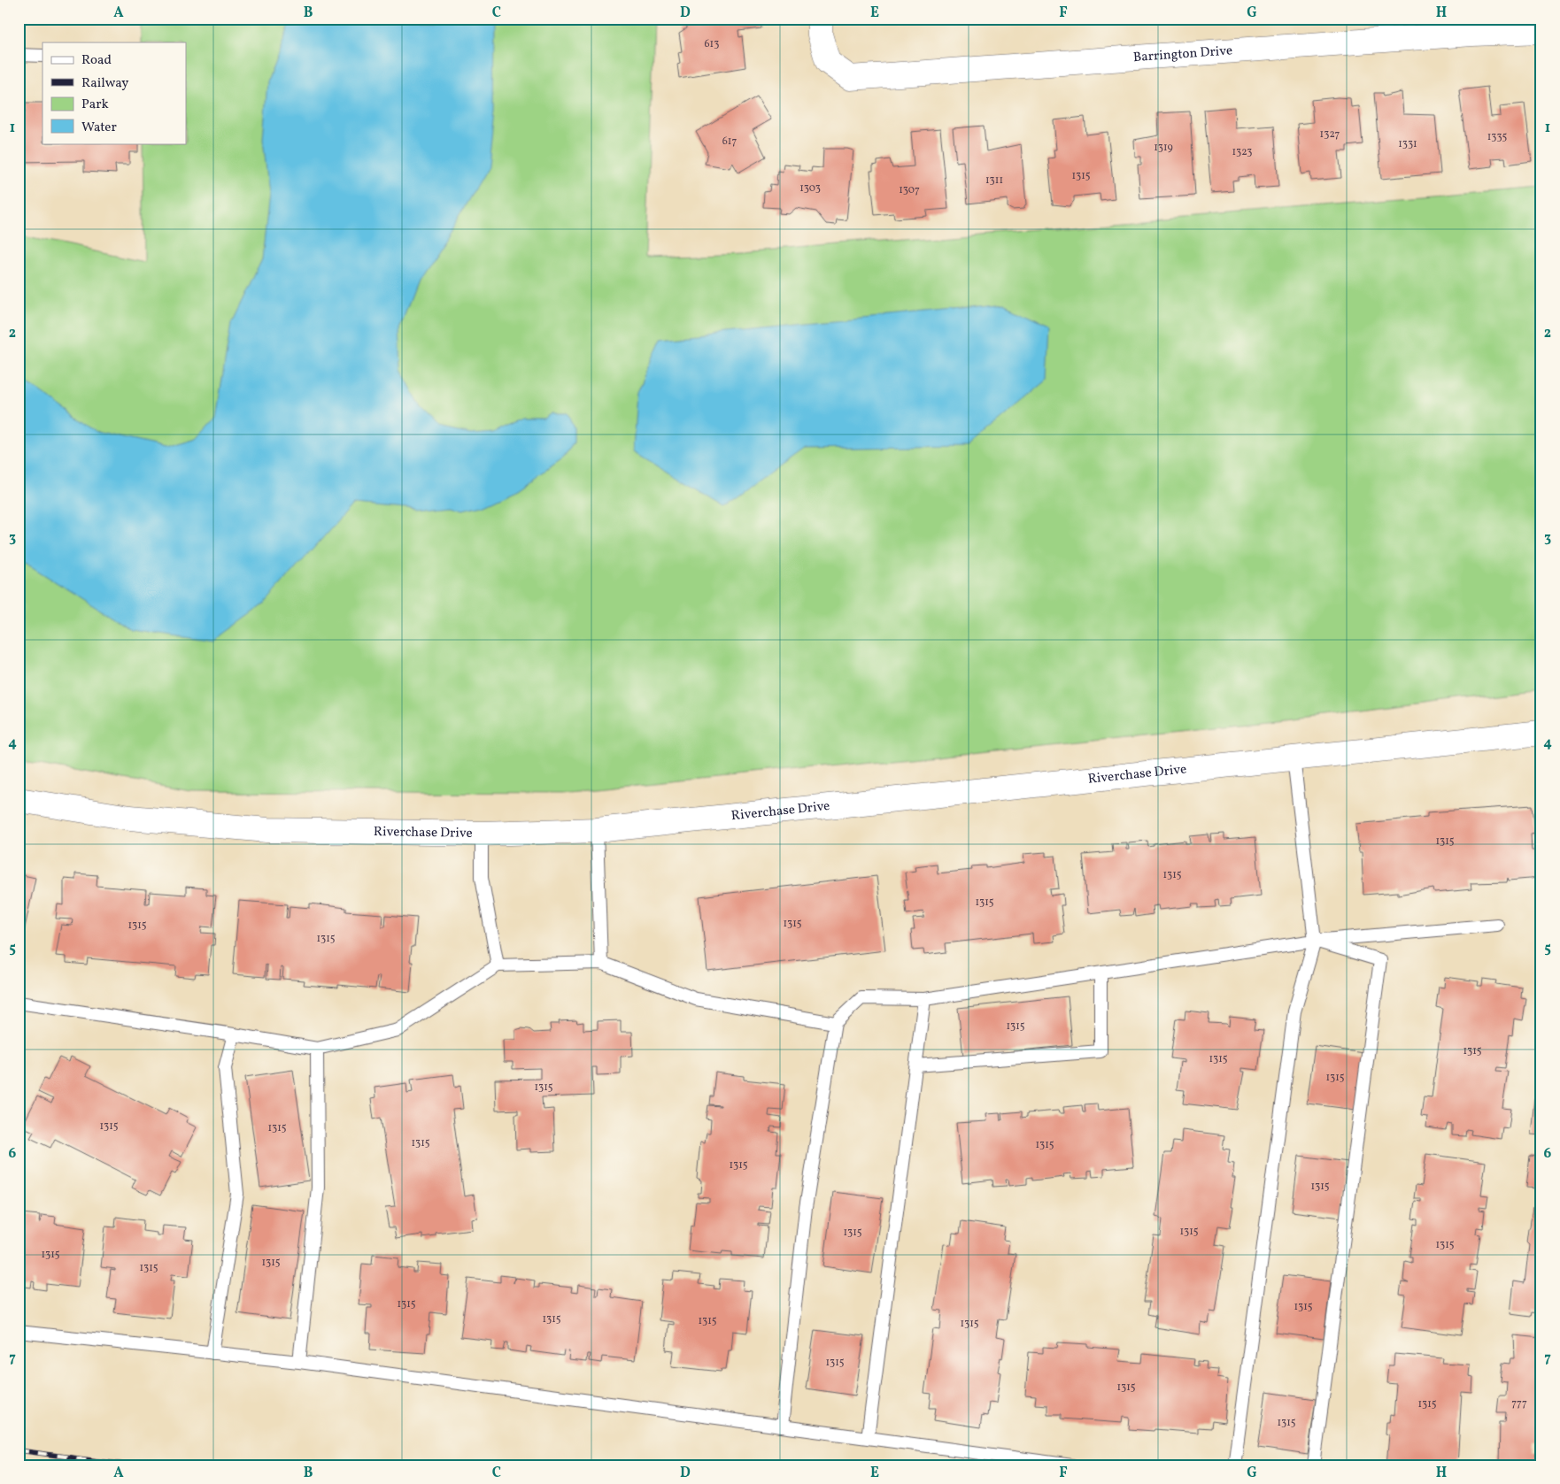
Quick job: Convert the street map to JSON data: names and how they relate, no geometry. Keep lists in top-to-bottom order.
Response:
{
  "streets": {
    "street": ["Barrington Drive", "Riverchase Drive"]
  },
  "house_numbers": [
    "613",
    "1327",
    "1335",
    "617",
    "1331",
    "1319",
    "1323",
    "1315",
    "1311",
    "1303",
    "1307",
    "1315",
    "1315",
    "1315",
    "1315",
    "1315",
    "1315",
    "1315",
    "1315",
    "1315",
    "1315",
    "1315",
    "1315",
    "1315",
    "1315",
    "1315",
    "1315",
    "1315",
    "1315",
    "1315",
    "1315",
    "1315",
    "1315",
    "1315",
    "1315",
    "1315",
    "1315",
    "1315",
    "1315",
    "1315",
    "1315",
    "777",
    "1315",
    "1315"
  ],
  "legend": [
    "Road",
    "Railway",
    "Park",
    "Water"
  ],
  "grid": {
    "columns": [
      "A",
      "B",
      "C",
      "D",
      "E",
      "F",
      "G",
      "H"
    ],
    "rows": [
      "1",
      "2",
      "3",
      "4",
      "5",
      "6",
      "7"
    ]
  }
}
